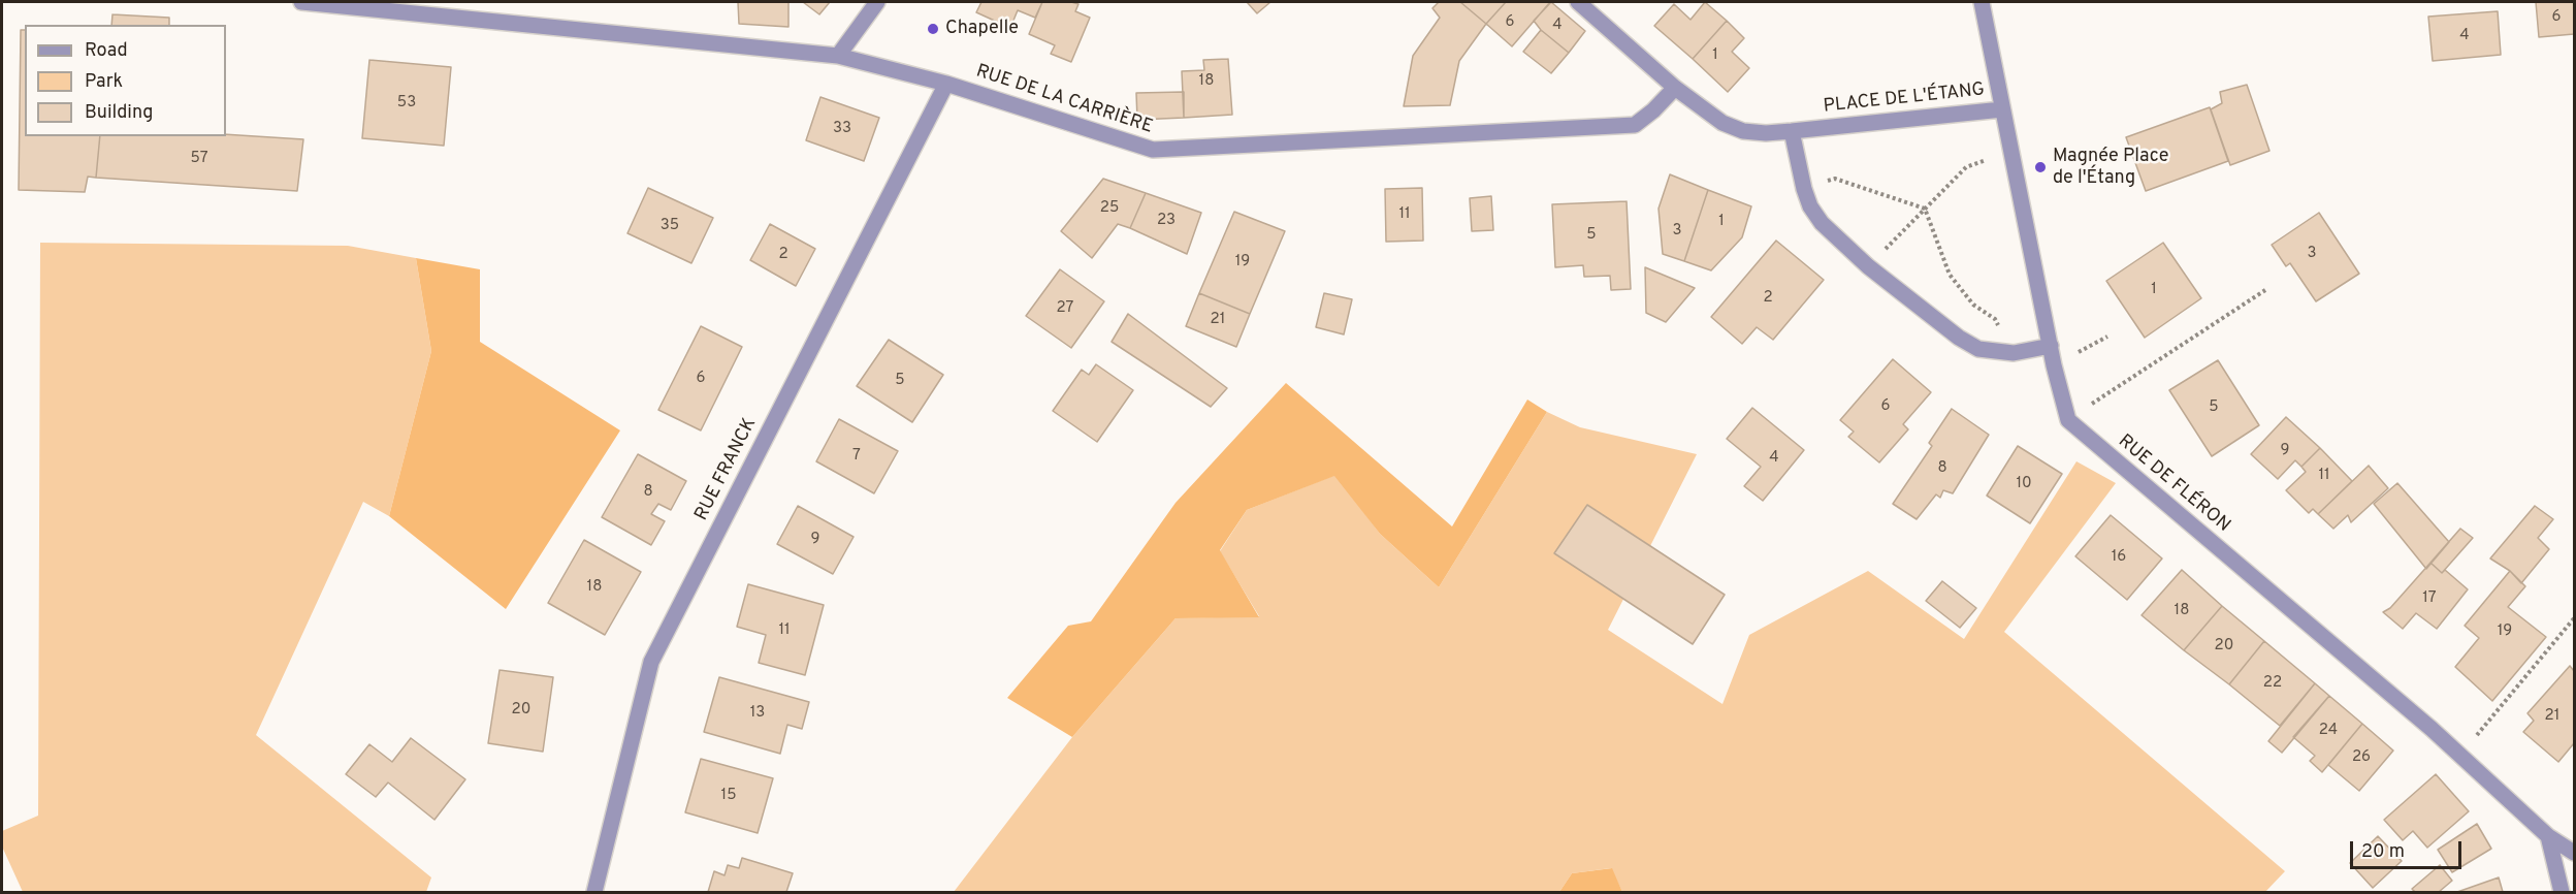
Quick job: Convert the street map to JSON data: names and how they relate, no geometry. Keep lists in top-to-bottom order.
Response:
{
  "streets": {
    "street": [
      "PLACE DE L'ÉTANG",
      "RUE DE LA CARRIÈRE",
      "RUE FRANCK",
      "RUE DE FLÉRON"
    ]
  },
  "crossings": [
    ["RUE DE LA CARRIÈRE", "RUE FRANCK"]
  ],
  "places": ["Chapelle", "Magnée Place de l'Étang"],
  "house_numbers": [
    "6",
    "6",
    "4",
    "4",
    "1",
    "18",
    "53",
    "33",
    "57",
    "25",
    "11",
    "23",
    "1",
    "35",
    "3",
    "5",
    "3",
    "2",
    "19",
    "1",
    "2",
    "27",
    "21",
    "6",
    "5",
    "6",
    "5",
    "9",
    "7",
    "4",
    "8",
    "11",
    "10",
    "8",
    "9",
    "16",
    "18",
    "17",
    "18",
    "11",
    "19",
    "20",
    "22",
    "20",
    "13",
    "21",
    "24",
    "26",
    "15"
  ],
  "legend": ["Road", "Park", "Building"],
  "scale_bar": "20 m"
}
